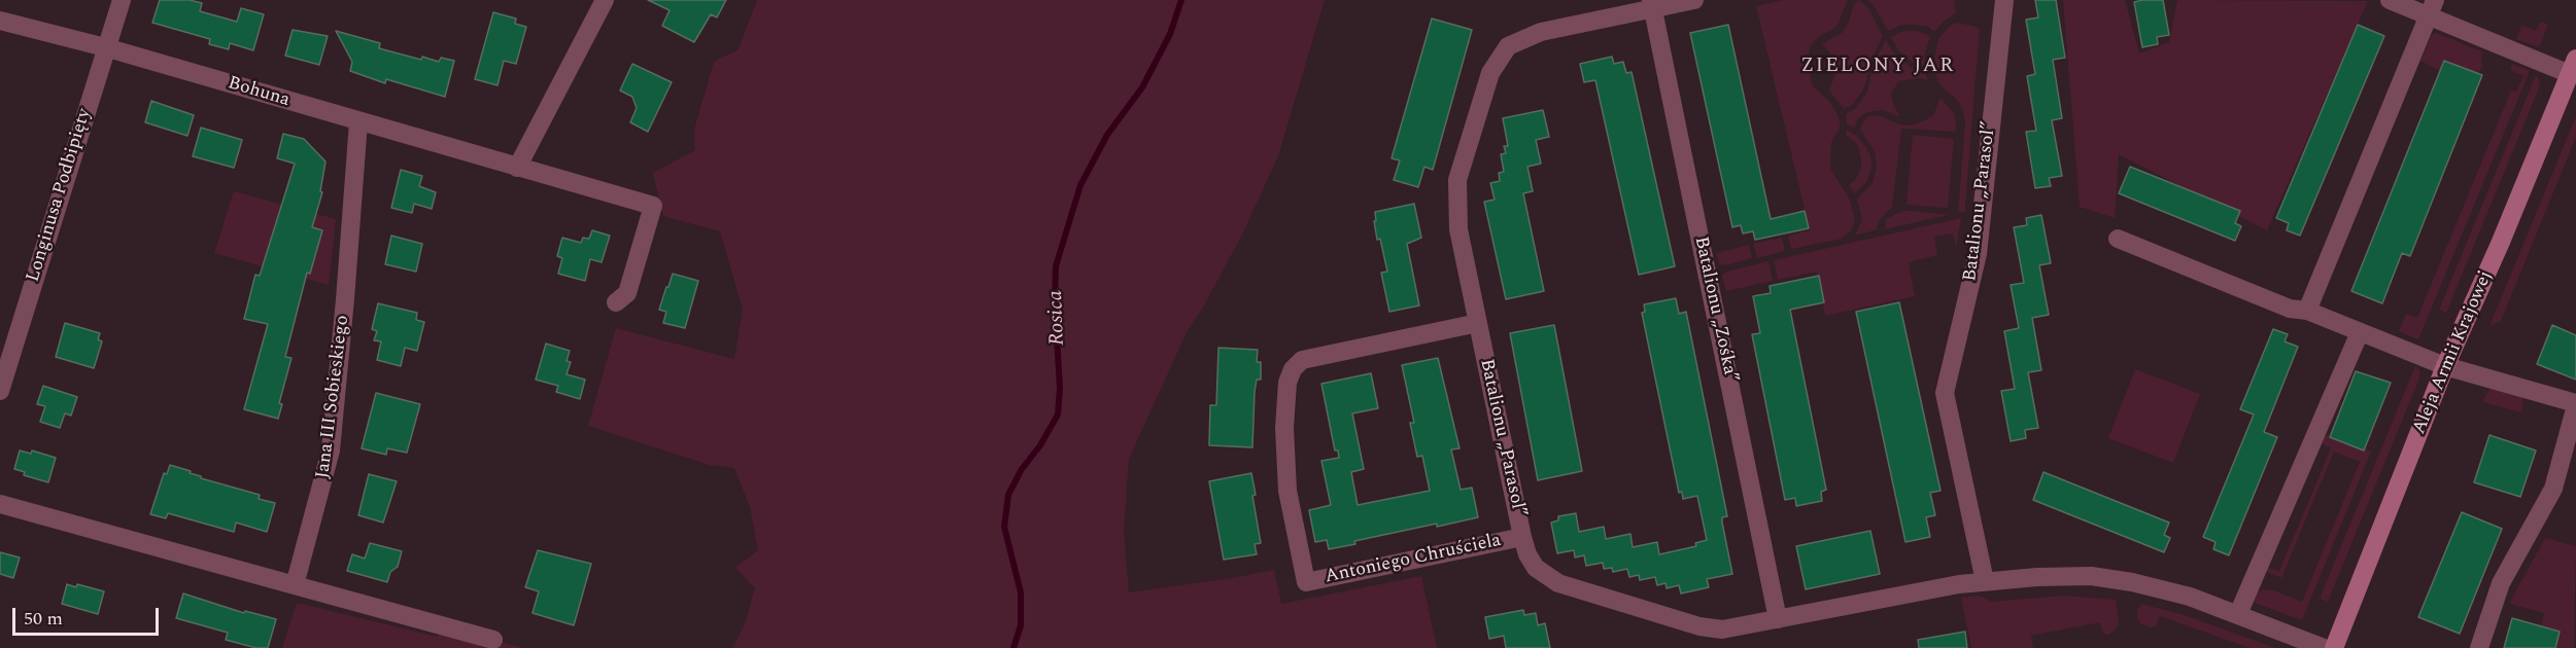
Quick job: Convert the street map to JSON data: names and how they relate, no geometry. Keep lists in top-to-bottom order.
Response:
{
  "streets": {
    "street": [
      "Bohuna",
      "Longinusa Podbipięty",
      "Batalionu „Parasol”",
      "Batalionu „Zośka”",
      "Aleja Armii Krajowej",
      "Jana III Sobieskiego",
      "Antoniego Chruściela"
    ]
  },
  "crossings": [
    ["Bohuna", "Longinusa Podbipięty"],
    ["Bohuna", "Jana III Sobieskiego"],
    ["Batalionu „Parasol”", "Batalionu „Zośka”"],
    ["Batalionu „Parasol”", "Antoniego Chruściela"]
  ],
  "districts": ["ZIELONY JAR"],
  "water": ["Rosica"],
  "scale_bar": "50 m"
}
